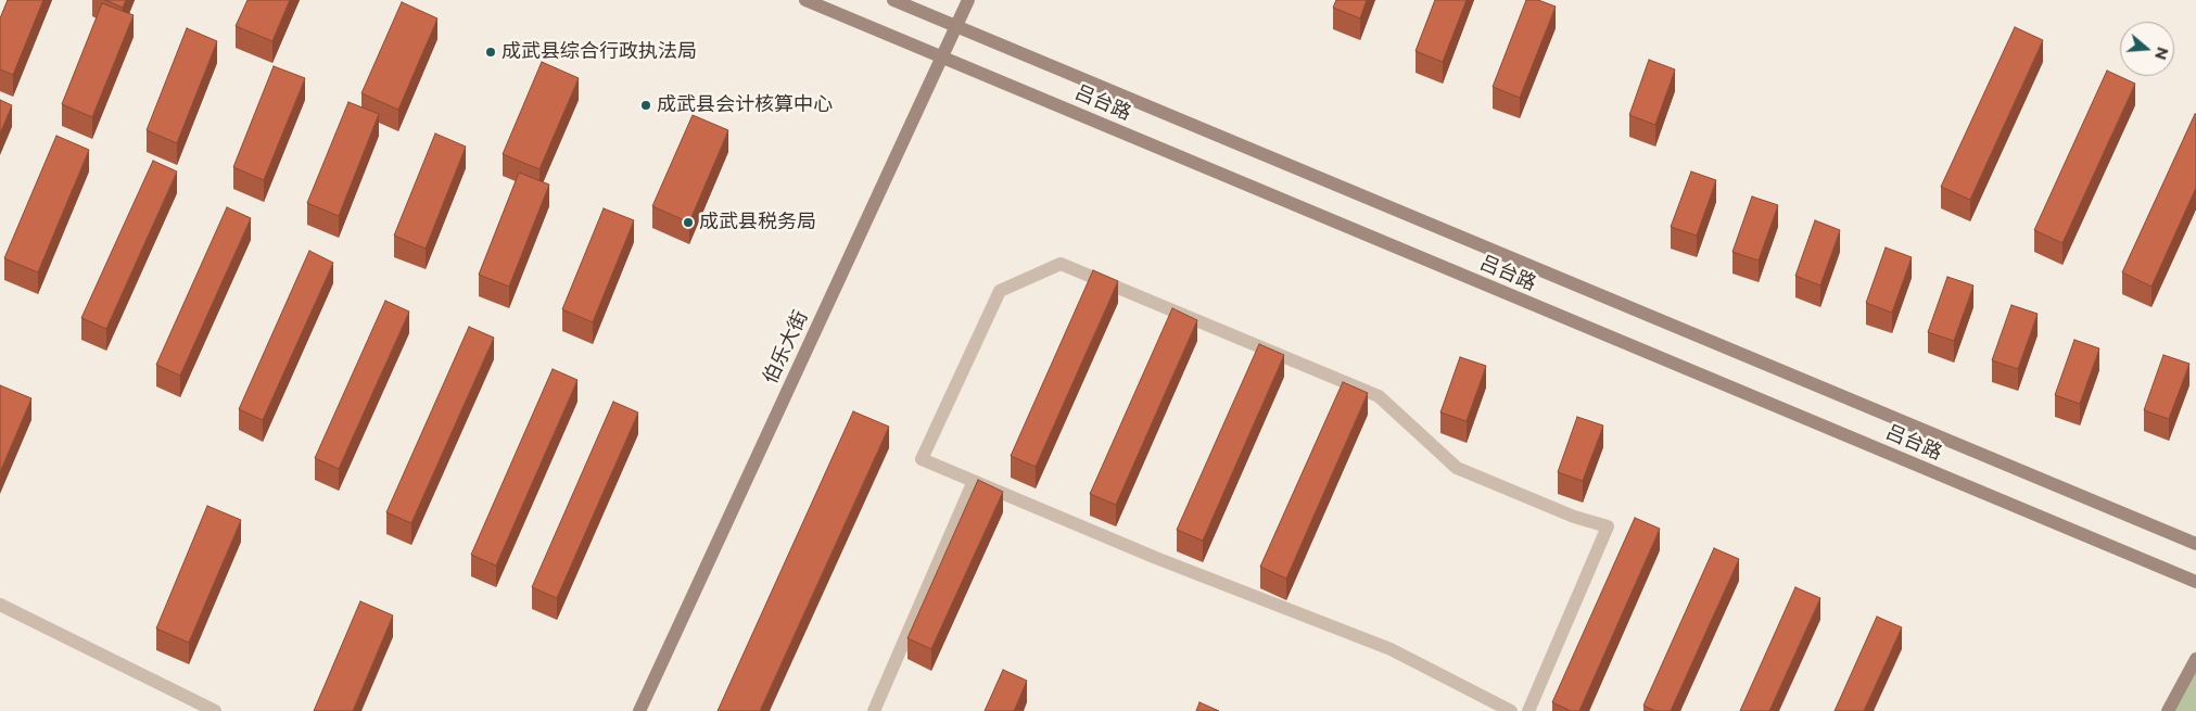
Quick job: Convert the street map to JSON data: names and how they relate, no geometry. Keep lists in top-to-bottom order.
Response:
{
  "streets": {
    "main road": ["吕台路", "伯乐大街"]
  },
  "crossings": [
    ["吕台路", "伯乐大街"]
  ],
  "places": ["成武县综合行政执法局", "成武县会计核算中心", "成武县税务局"],
  "north": "right"
}
